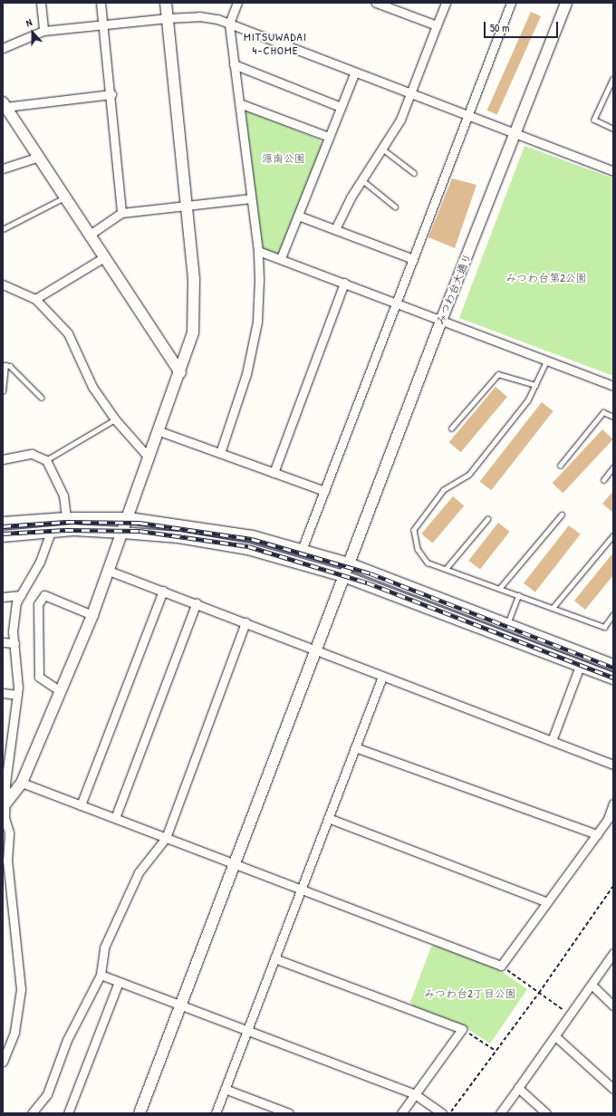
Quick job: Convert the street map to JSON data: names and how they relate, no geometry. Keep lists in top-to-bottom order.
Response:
{
  "streets": {
    "street": ["みつわ台大通り"]
  },
  "districts": ["MITSUWADAI 4-CHOME"],
  "parks": ["源南公園", "みつわ台第2公園", "みつわ台2丁目公園"],
  "scale_bar": "50 m",
  "north": "top"
}
